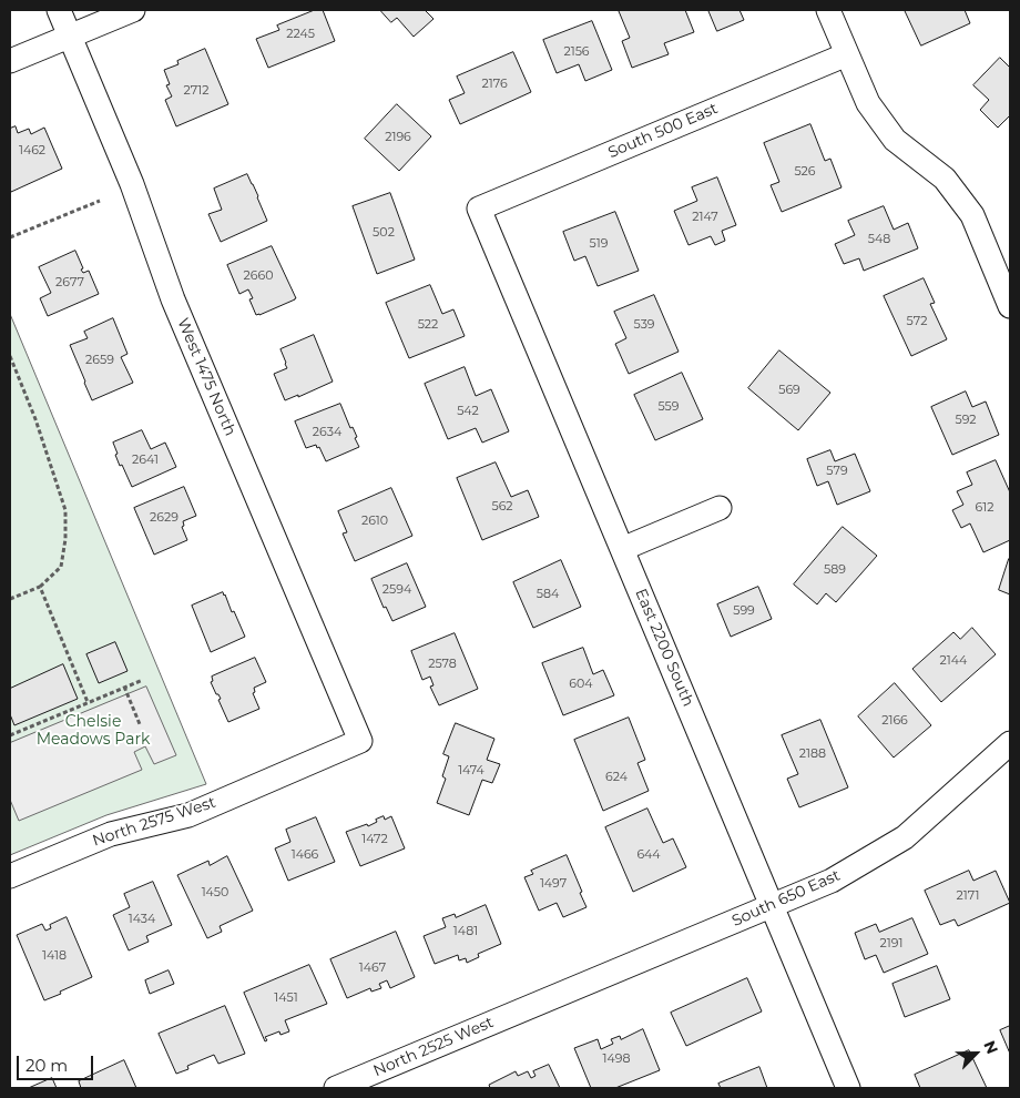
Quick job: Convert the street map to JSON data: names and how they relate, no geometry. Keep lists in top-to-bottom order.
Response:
{
  "streets": {
    "street": [
      "South 500 East",
      "West 1475 North",
      "East 2200 South",
      "North 2575 West",
      "South 650 East",
      "North 2525 West"
    ]
  },
  "crossings": [
    ["South 500 East", "East 2200 South"],
    ["West 1475 North", "North 2575 West"],
    ["East 2200 South", "South 650 East"],
    ["South 650 East", "North 2525 West"]
  ],
  "parks": ["Chelsie Meadows Park"],
  "house_numbers": [
    "2245",
    "2156",
    "2176",
    "2712",
    "2196",
    "1462",
    "526",
    "2147",
    "502",
    "548",
    "519",
    "2660",
    "2677",
    "572",
    "522",
    "539",
    "2659",
    "569",
    "559",
    "542",
    "592",
    "2634",
    "2641",
    "579",
    "562",
    "612",
    "2629",
    "2610",
    "589",
    "2594",
    "584",
    "599",
    "2144",
    "2578",
    "604",
    "2166",
    "2188",
    "1474",
    "624",
    "1472",
    "1466",
    "644",
    "1497",
    "1450",
    "2171",
    "1434",
    "1481",
    "2191",
    "1418",
    "1467",
    "1451",
    "1498"
  ],
  "scale_bar": "20 m",
  "north": "top right"
}
